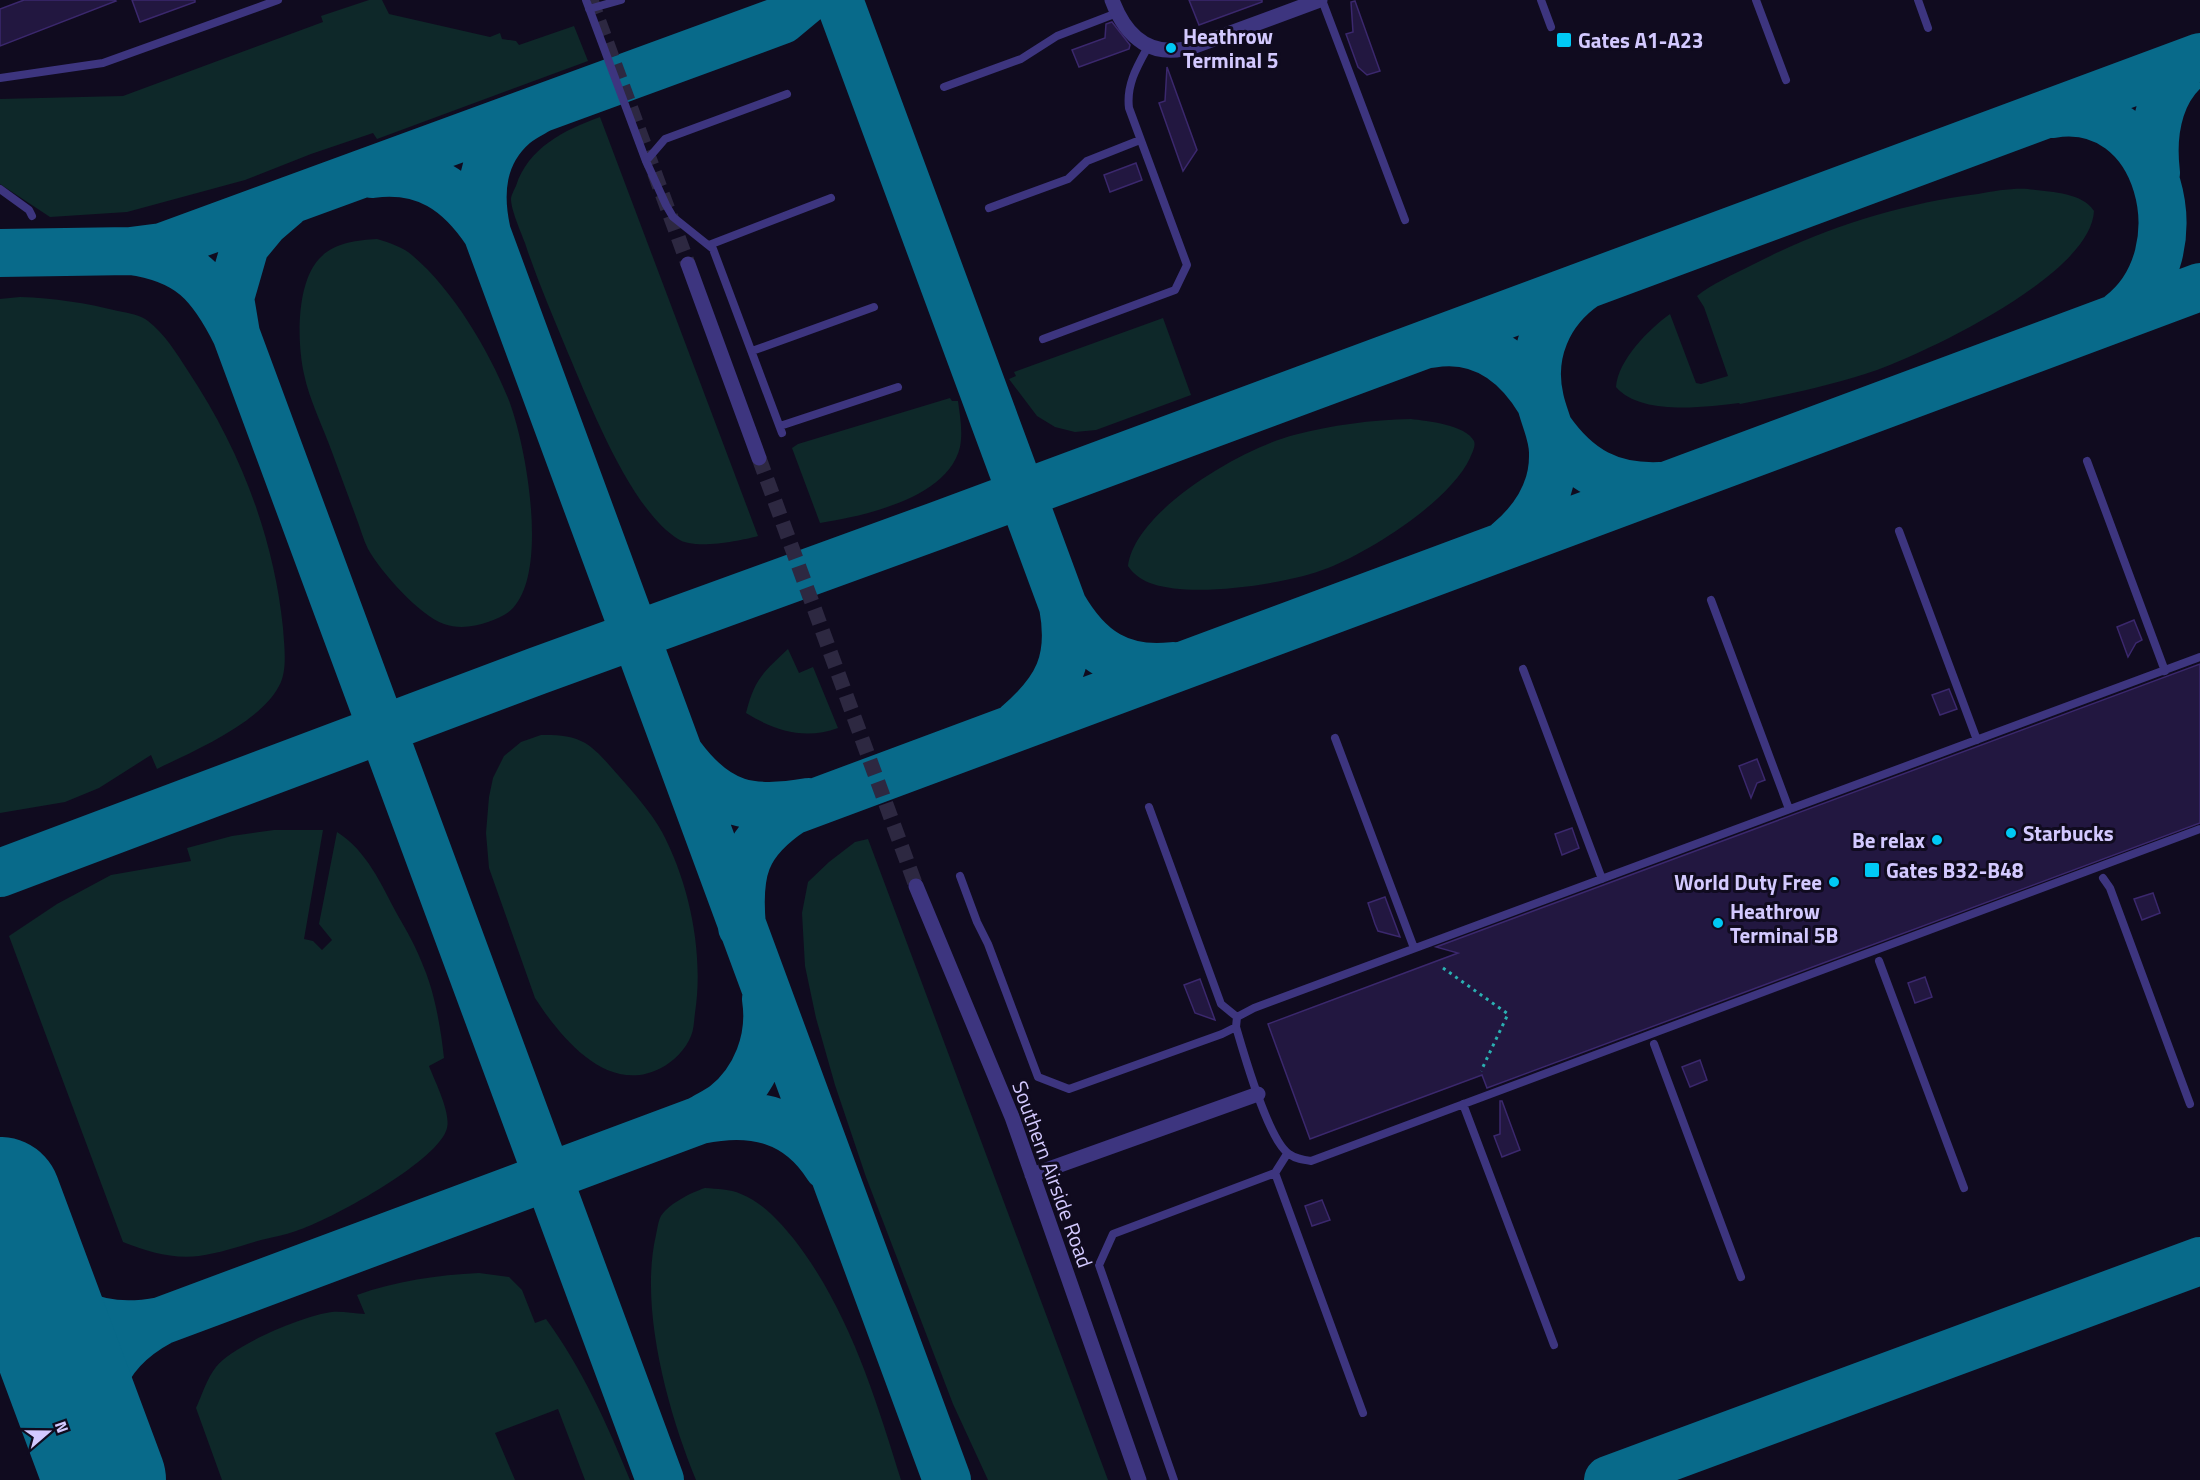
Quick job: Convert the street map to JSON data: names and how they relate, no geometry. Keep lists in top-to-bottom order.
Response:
{
  "streets": {
    "street": ["Southern Airside Road"]
  },
  "places": {
    "transit": ["Gates A1-A23", "Gates B32-B48"],
    "other": [
      "Heathrow Terminal 5",
      "Starbucks",
      "Be relax",
      "World Duty Free",
      "Heathrow Terminal 5B"
    ]
  },
  "north": "right"
}
